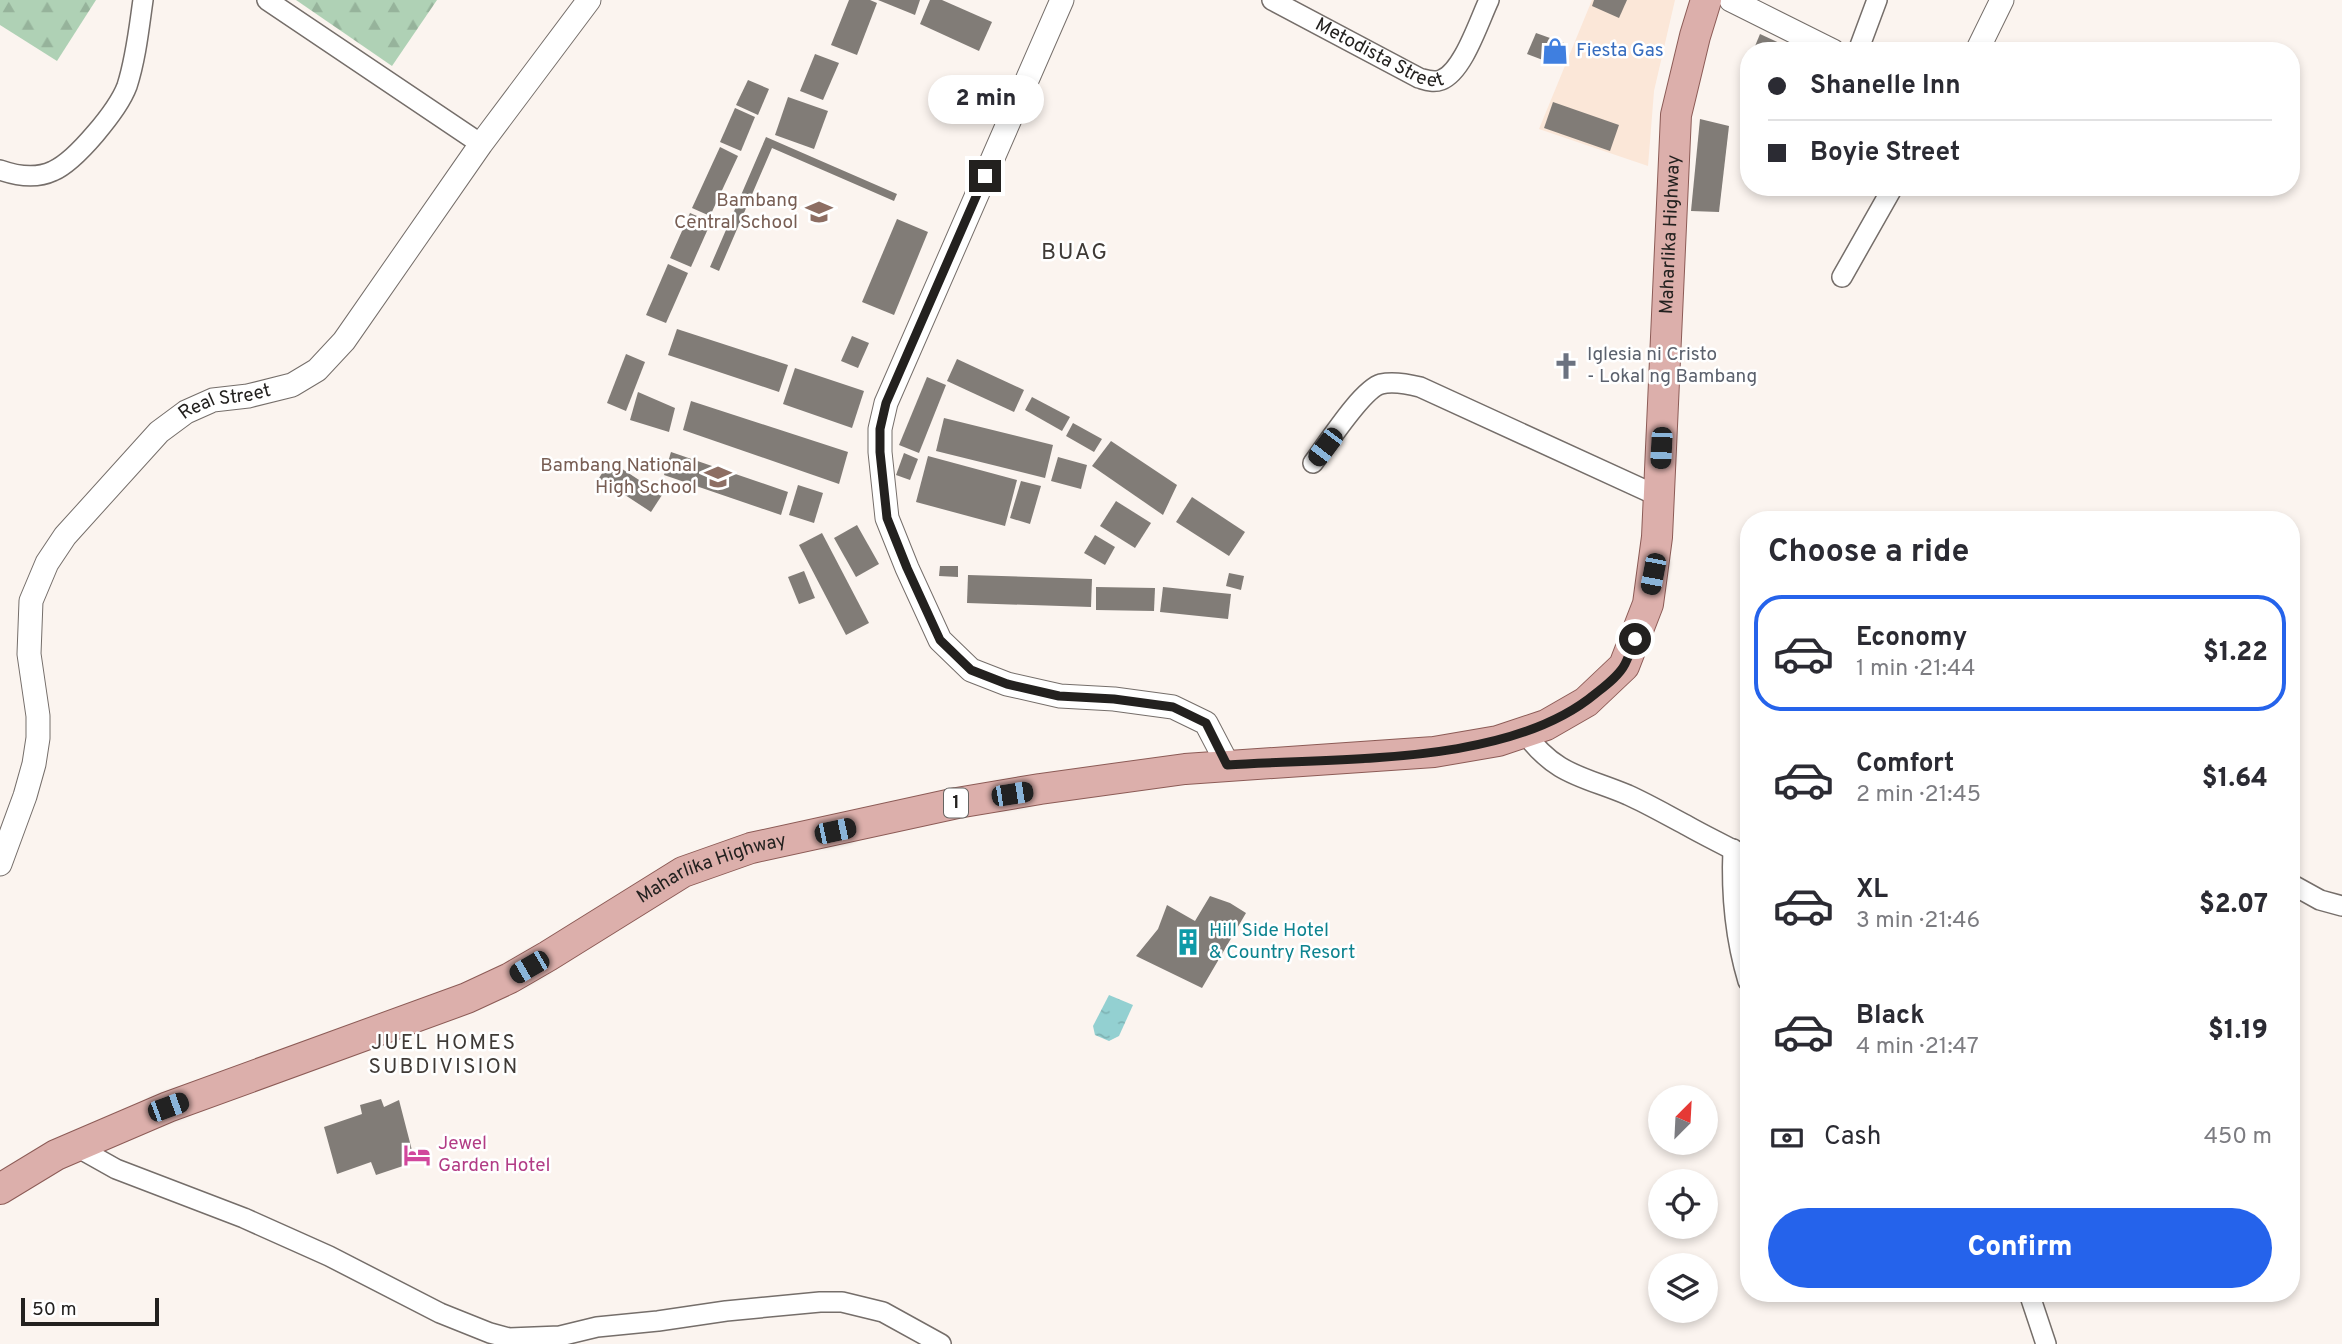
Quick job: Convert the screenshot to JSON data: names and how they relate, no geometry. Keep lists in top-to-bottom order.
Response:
{
  "streets": {
    "main road": ["Maharlika Highway", "1"],
    "street": ["Metodista Street", "Real Street"]
  },
  "districts": ["BUAG", "JUEL HOMES SUBDIVISION"],
  "places": {
    "shop": ["Fiesta Gas"],
    "school or university": ["Bambang Central School", "Bambang National High School"],
    "church": ["Iglesia ni Cristo - Lokal ng Bambang"],
    "building": ["Hill Side Hotel & Country Resort"],
    "hotel": ["Jewel Garden Hotel"]
  },
  "scale_bar": "50 m",
  "north": "top right",
  "page": {
    "banner": ["Shanelle Inn", "Boyie Street"],
    "bubble": "2 min",
    "heading": "Choose a ride",
    "list": [
      {
        "name": "Economy",
        "note": "1 min · 21:44",
        "value": "$1.22"
      },
      {
        "name": "Comfort",
        "note": "2 min · 21:45",
        "value": "$1.64"
      },
      {
        "name": "XL",
        "note": "3 min · 21:46",
        "value": "$2.07"
      },
      {
        "name": "Black",
        "note": "4 min · 21:47",
        "value": "$1.19"
      }
    ],
    "pay": ["Cash", "450 m"],
    "buttons": "Confirm",
    "scale": "50 m"
  }
}
